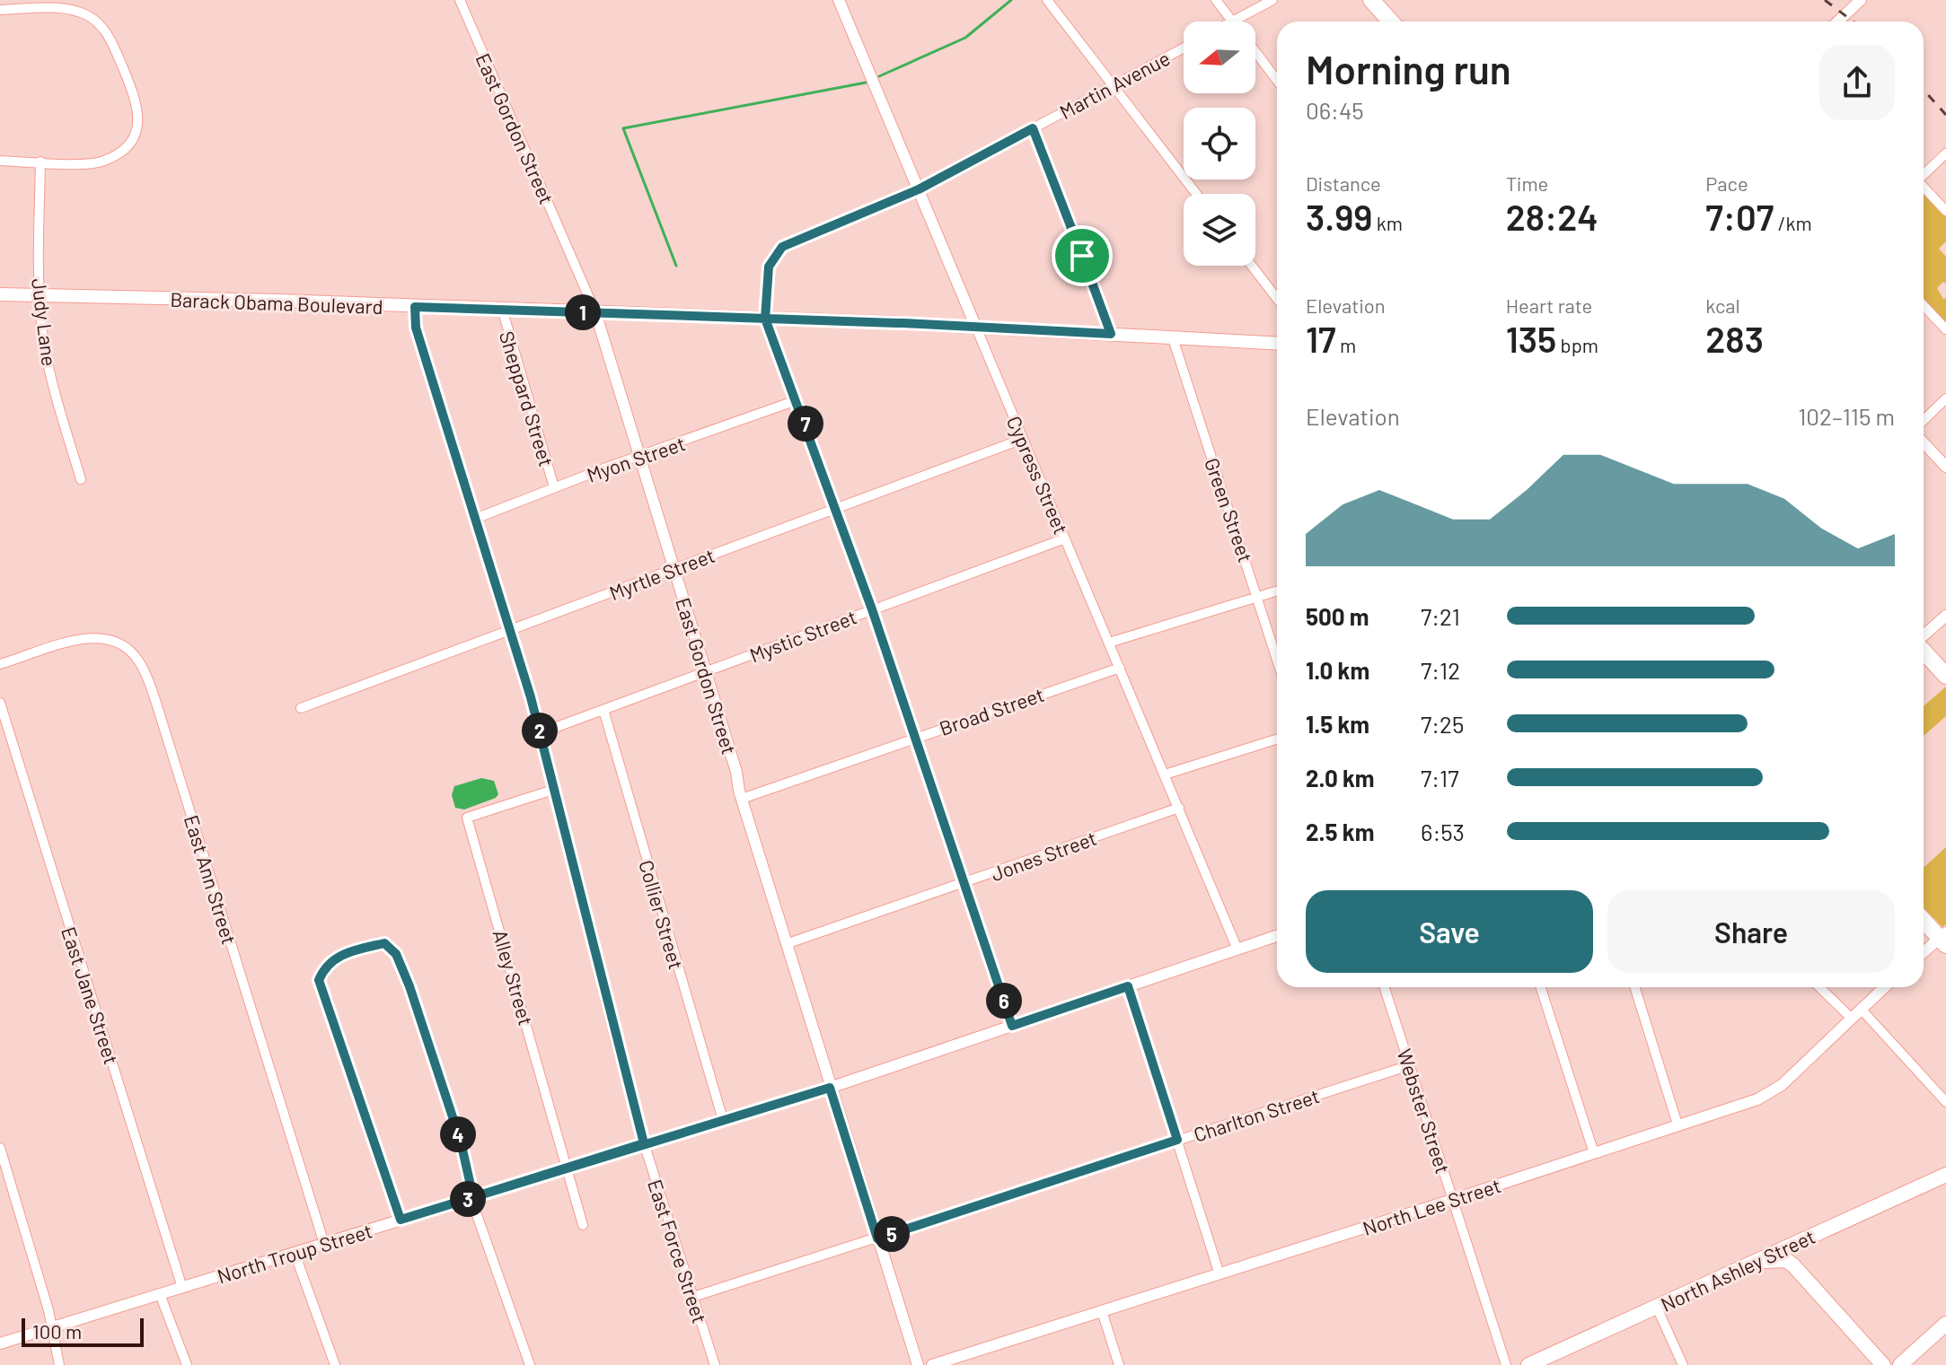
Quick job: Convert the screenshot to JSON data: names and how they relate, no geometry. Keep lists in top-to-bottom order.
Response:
{
  "streets": {
    "main road": ["Barack Obama Boulevard", "North Ashley Street"],
    "street": [
      "Martin Avenue",
      "East Gordon Street",
      "Judy Lane",
      "Sheppard Street",
      "Myon Street",
      "Cypress Street",
      "Green Street",
      "Myrtle Street",
      "Mystic Street",
      "Broad Street",
      "Jones Street",
      "East Ann Street",
      "Collier Street",
      "Alley Street",
      "East Jane Street",
      "Webster Street",
      "Charlton Street",
      "North Lee Street",
      "East Force Street",
      "North Troup Street"
    ]
  },
  "crossings": [
    ["Martin Avenue", "Barack Obama Boulevard"],
    ["Martin Avenue", "Cypress Street"],
    ["East Gordon Street", "Barack Obama Boulevard"],
    ["East Gordon Street", "Myon Street"],
    ["East Gordon Street", "Myrtle Street"],
    ["East Gordon Street", "Mystic Street"],
    ["East Gordon Street", "Broad Street"],
    ["East Gordon Street", "Jones Street"],
    ["East Gordon Street", "Charlton Street"],
    ["East Gordon Street", "North Troup Street"],
    ["Barack Obama Boulevard", "Judy Lane"],
    ["Barack Obama Boulevard", "Sheppard Street"],
    ["Barack Obama Boulevard", "Cypress Street"],
    ["Barack Obama Boulevard", "Green Street"],
    ["Barack Obama Boulevard", "East Force Street"],
    ["Sheppard Street", "Myon Street"],
    ["Myon Street", "East Force Street"],
    ["Cypress Street", "Myrtle Street"],
    ["Cypress Street", "Mystic Street"],
    ["Cypress Street", "Broad Street"],
    ["Cypress Street", "Jones Street"],
    ["Cypress Street", "North Troup Street"],
    ["Myrtle Street", "East Force Street"],
    ["Mystic Street", "Collier Street"],
    ["Mystic Street", "East Force Street"],
    ["East Ann Street", "North Troup Street"],
    ["Collier Street", "North Troup Street"],
    ["Alley Street", "East Force Street"],
    ["Alley Street", "North Troup Street"],
    ["East Jane Street", "North Troup Street"],
    ["Webster Street", "Charlton Street"],
    ["Webster Street", "North Lee Street"],
    ["Charlton Street", "East Force Street"],
    ["East Force Street", "North Troup Street"]
  ],
  "scale_bar": "100 m",
  "north": "left",
  "page": {
    "heading": ["Morning run", "06:45"],
    "stats": [
      ["Distance", "3.99 km"],
      ["Time", "28:24"],
      ["Pace", "7:07 /km"],
      ["Elevation", "17 m"],
      ["Heart rate", "135 bpm"],
      ["kcal", "283"]
    ],
    "pins": [
      "1",
      "7",
      "2",
      "6",
      "4",
      "3",
      "5"
    ],
    "chart": ["Elevation", "102–115 m"],
    "list": [
      {
        "name": "500 m",
        "note": "7:21"
      },
      {
        "name": "1.0 km",
        "note": "7:12"
      },
      {
        "name": "1.5 km",
        "note": "7:25"
      },
      {
        "name": "2.0 km",
        "note": "7:17"
      },
      {
        "name": "2.5 km",
        "note": "6:53"
      }
    ],
    "buttons": ["Save", "Share"],
    "scale": "100 m"
  }
}
